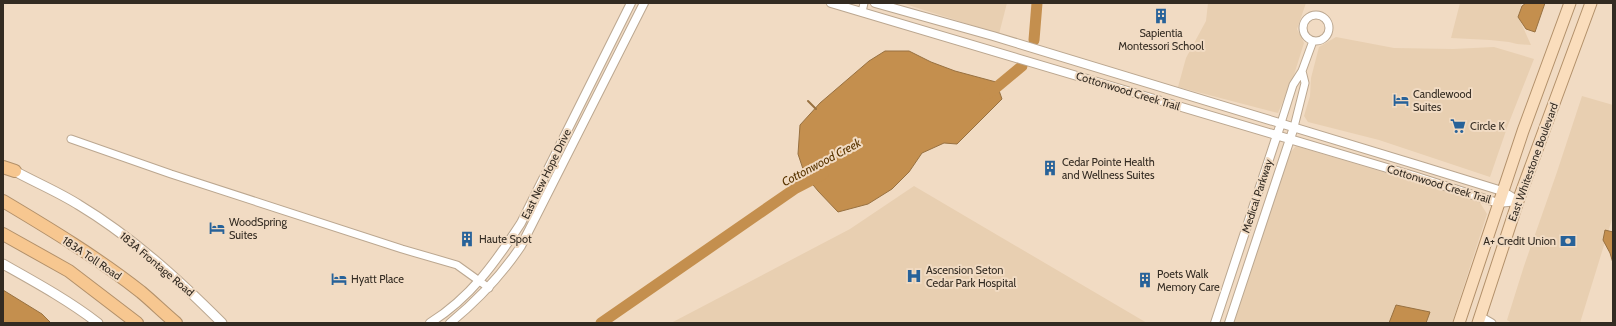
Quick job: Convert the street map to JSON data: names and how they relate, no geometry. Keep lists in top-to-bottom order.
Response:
{
  "streets": {
    "highway": ["183A Toll Road"],
    "main road": ["East Whitestone Boulevard", "183A Frontage Road"],
    "street": ["Cottonwood Creek Trail", "East New Hope Drive", "Medical Parkway"]
  },
  "crossings": [
    ["Cottonwood Creek Trail", "East Whitestone Boulevard"],
    ["Cottonwood Creek Trail", "Medical Parkway"]
  ],
  "water": ["Cottonwood Creek"],
  "places": {
    "building": [
      "Sapientia Montessori School",
      "Cedar Pointe Health and Wellness Suites",
      "Haute Spot",
      "Poets Walk Memory Care"
    ],
    "hotel": ["Candlewood Suites", "WoodSpring Suites", "Hyatt Place"],
    "supermarket": ["Circle K"],
    "bank": ["A+ Credit Union"],
    "hospital": ["Ascension Seton Cedar Park Hospital"]
  }
}
